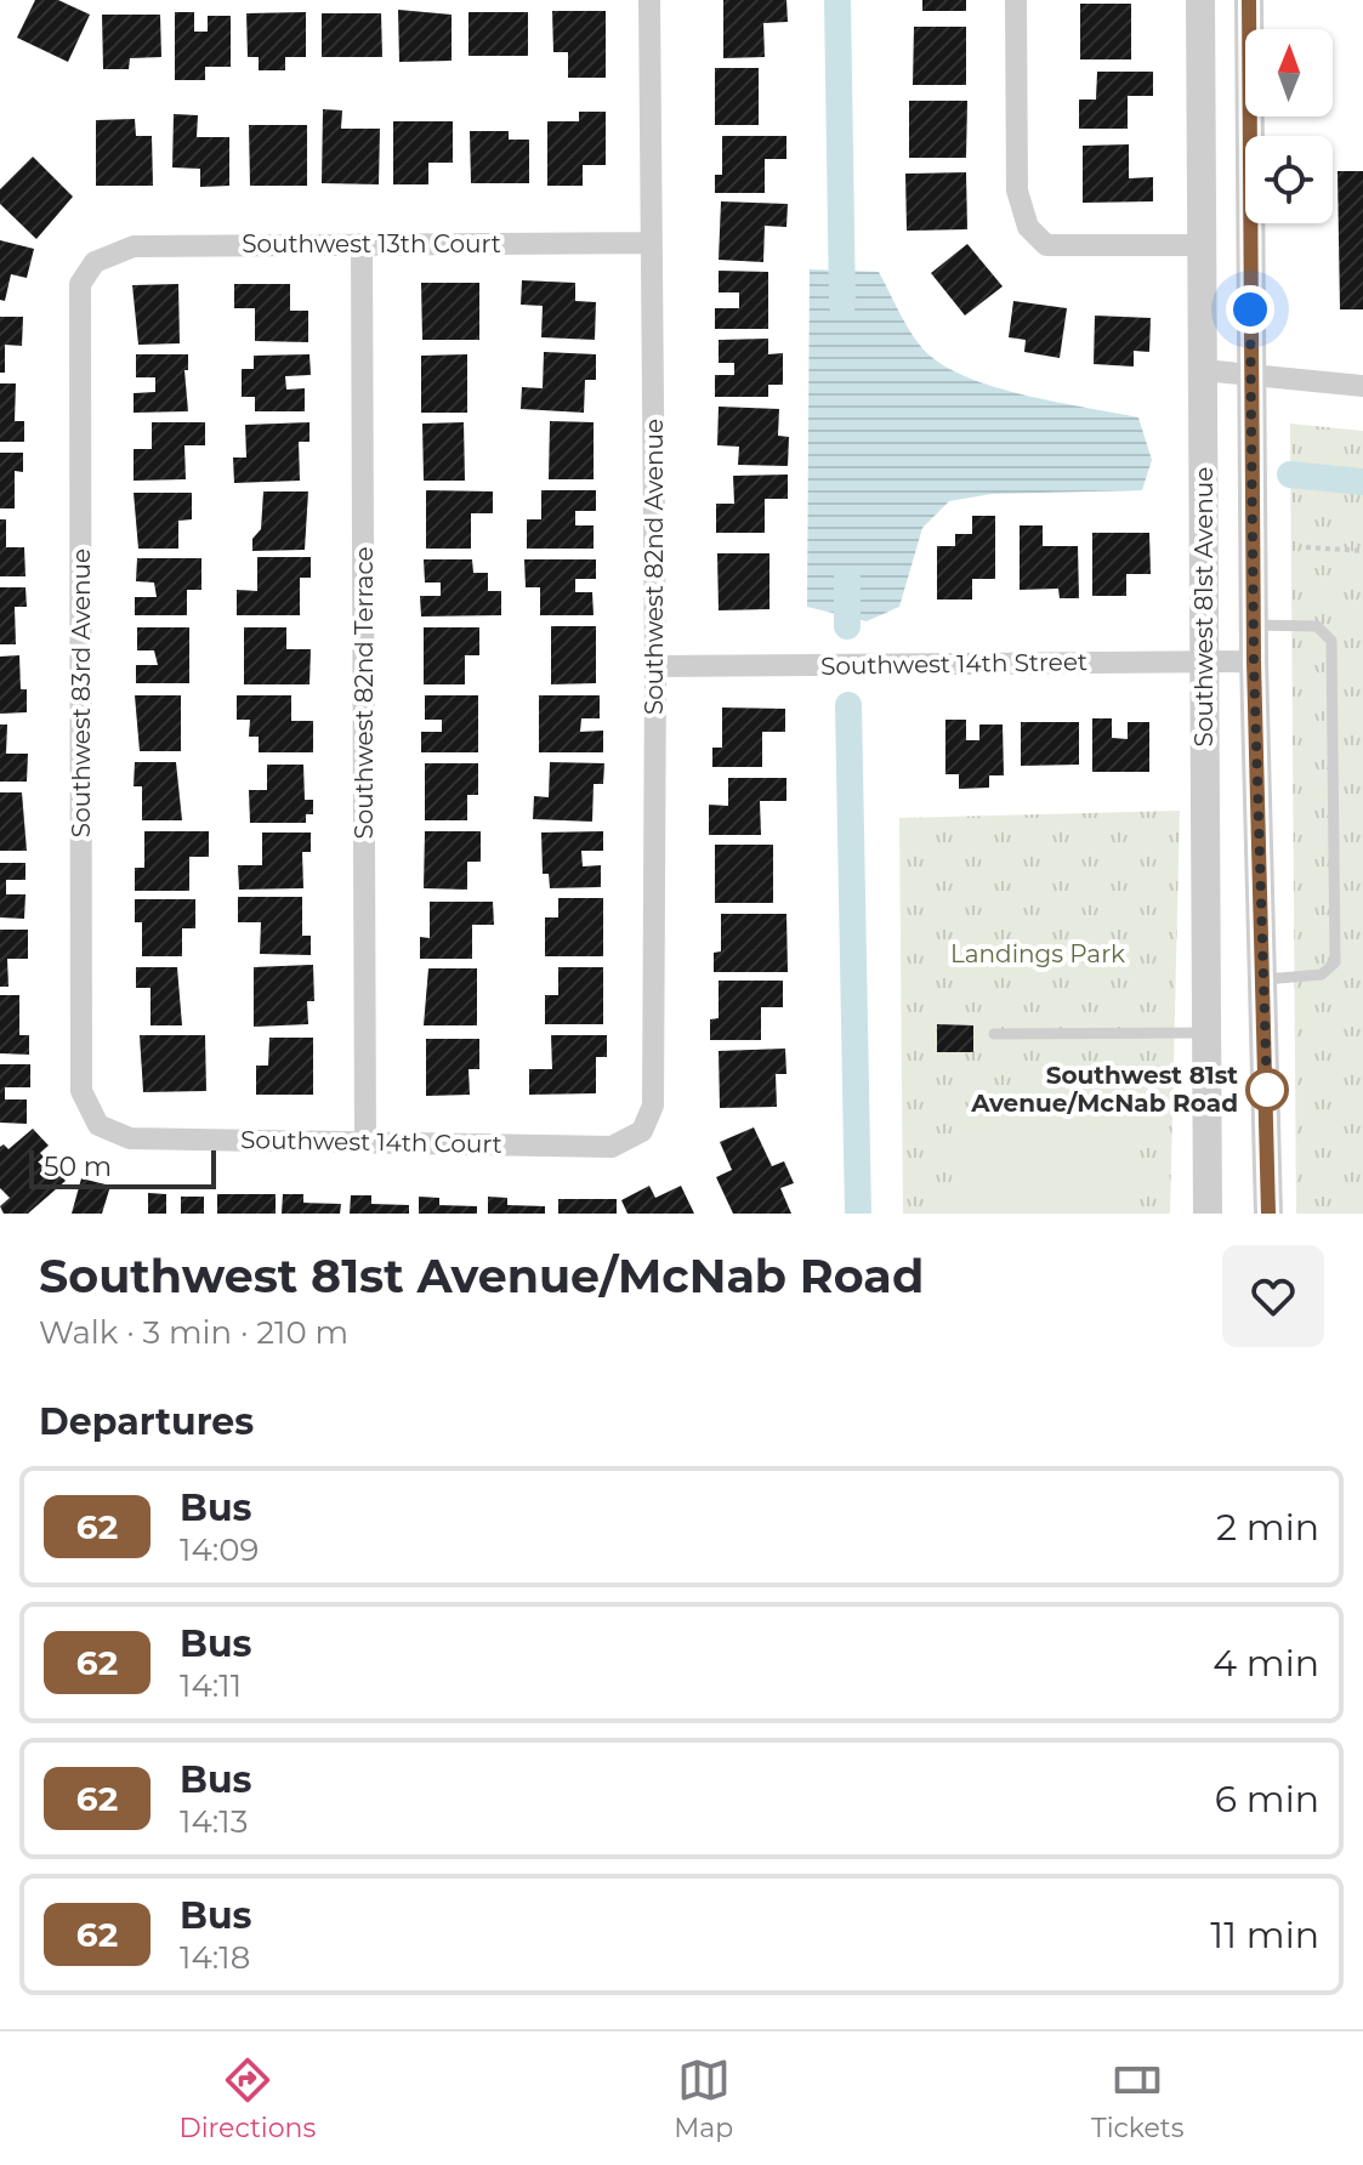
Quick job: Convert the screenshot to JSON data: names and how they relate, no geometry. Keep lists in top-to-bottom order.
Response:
{
  "streets": {
    "street": [
      "Southwest 13th Court",
      "Southwest 82nd Avenue",
      "Southwest 81st Avenue",
      "Southwest 14th Street",
      "Southwest 83rd Avenue",
      "Southwest 82nd Terrace",
      "Southwest 14th Court"
    ]
  },
  "crossings": [
    ["Southwest 13th Court", "Southwest 82nd Avenue"],
    ["Southwest 13th Court", "Southwest 83rd Avenue"],
    ["Southwest 13th Court", "Southwest 82nd Terrace"],
    ["Southwest 82nd Avenue", "Southwest 14th Street"],
    ["Southwest 82nd Avenue", "Southwest 14th Court"],
    ["Southwest 81st Avenue", "Southwest 14th Street"],
    ["Southwest 83rd Avenue", "Southwest 14th Court"],
    ["Southwest 82nd Terrace", "Southwest 14th Court"]
  ],
  "parks": ["Landings Park"],
  "places": ["Southwest 81st Avenue/McNab Road"],
  "lines": ["bus line 62"],
  "scale_bar": "50 m",
  "north": "top",
  "page": {
    "scale": "50 m",
    "heading": [
      ["Southwest 81st Avenue/McNab Road", "Walk · 3 min · 210 m"],
      "Departures"
    ],
    "list": [
      {
        "mark": "62",
        "name": "Bus",
        "note": "14:09",
        "value": "2 min"
      },
      {
        "mark": "62",
        "name": "Bus",
        "note": "14:11",
        "value": "4 min"
      },
      {
        "mark": "62",
        "name": "Bus",
        "note": "14:13",
        "value": "6 min"
      },
      {
        "mark": "62",
        "name": "Bus",
        "note": "14:18",
        "value": "11 min"
      }
    ],
    "tabs": ["Directions", "Map", "Tickets"]
  }
}
